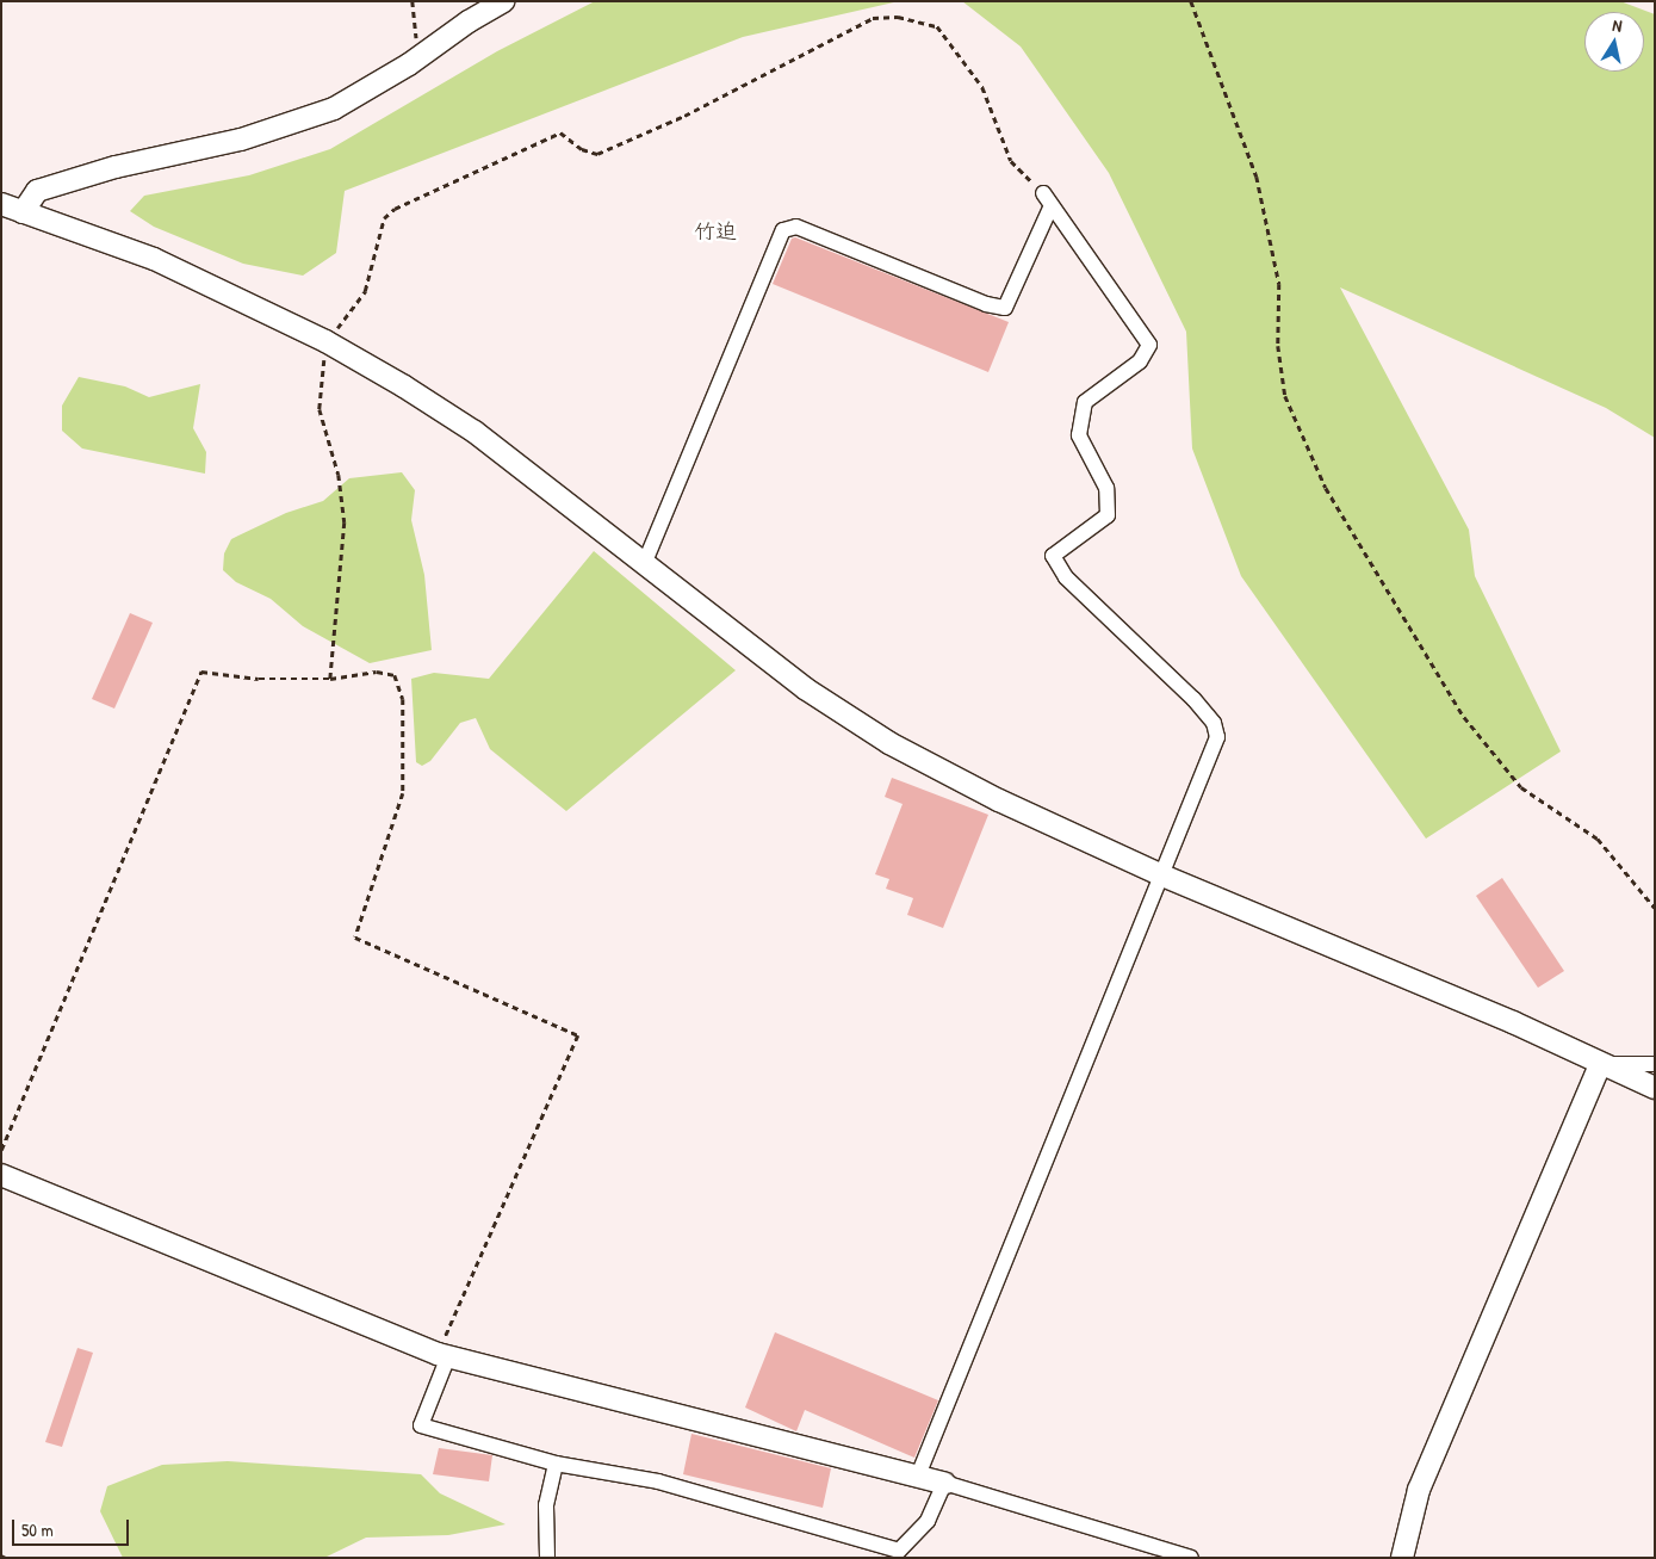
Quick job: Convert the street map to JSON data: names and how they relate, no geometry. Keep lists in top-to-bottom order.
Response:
{
  "districts": ["竹迫"],
  "scale_bar": "50 m",
  "north": "top"
}
